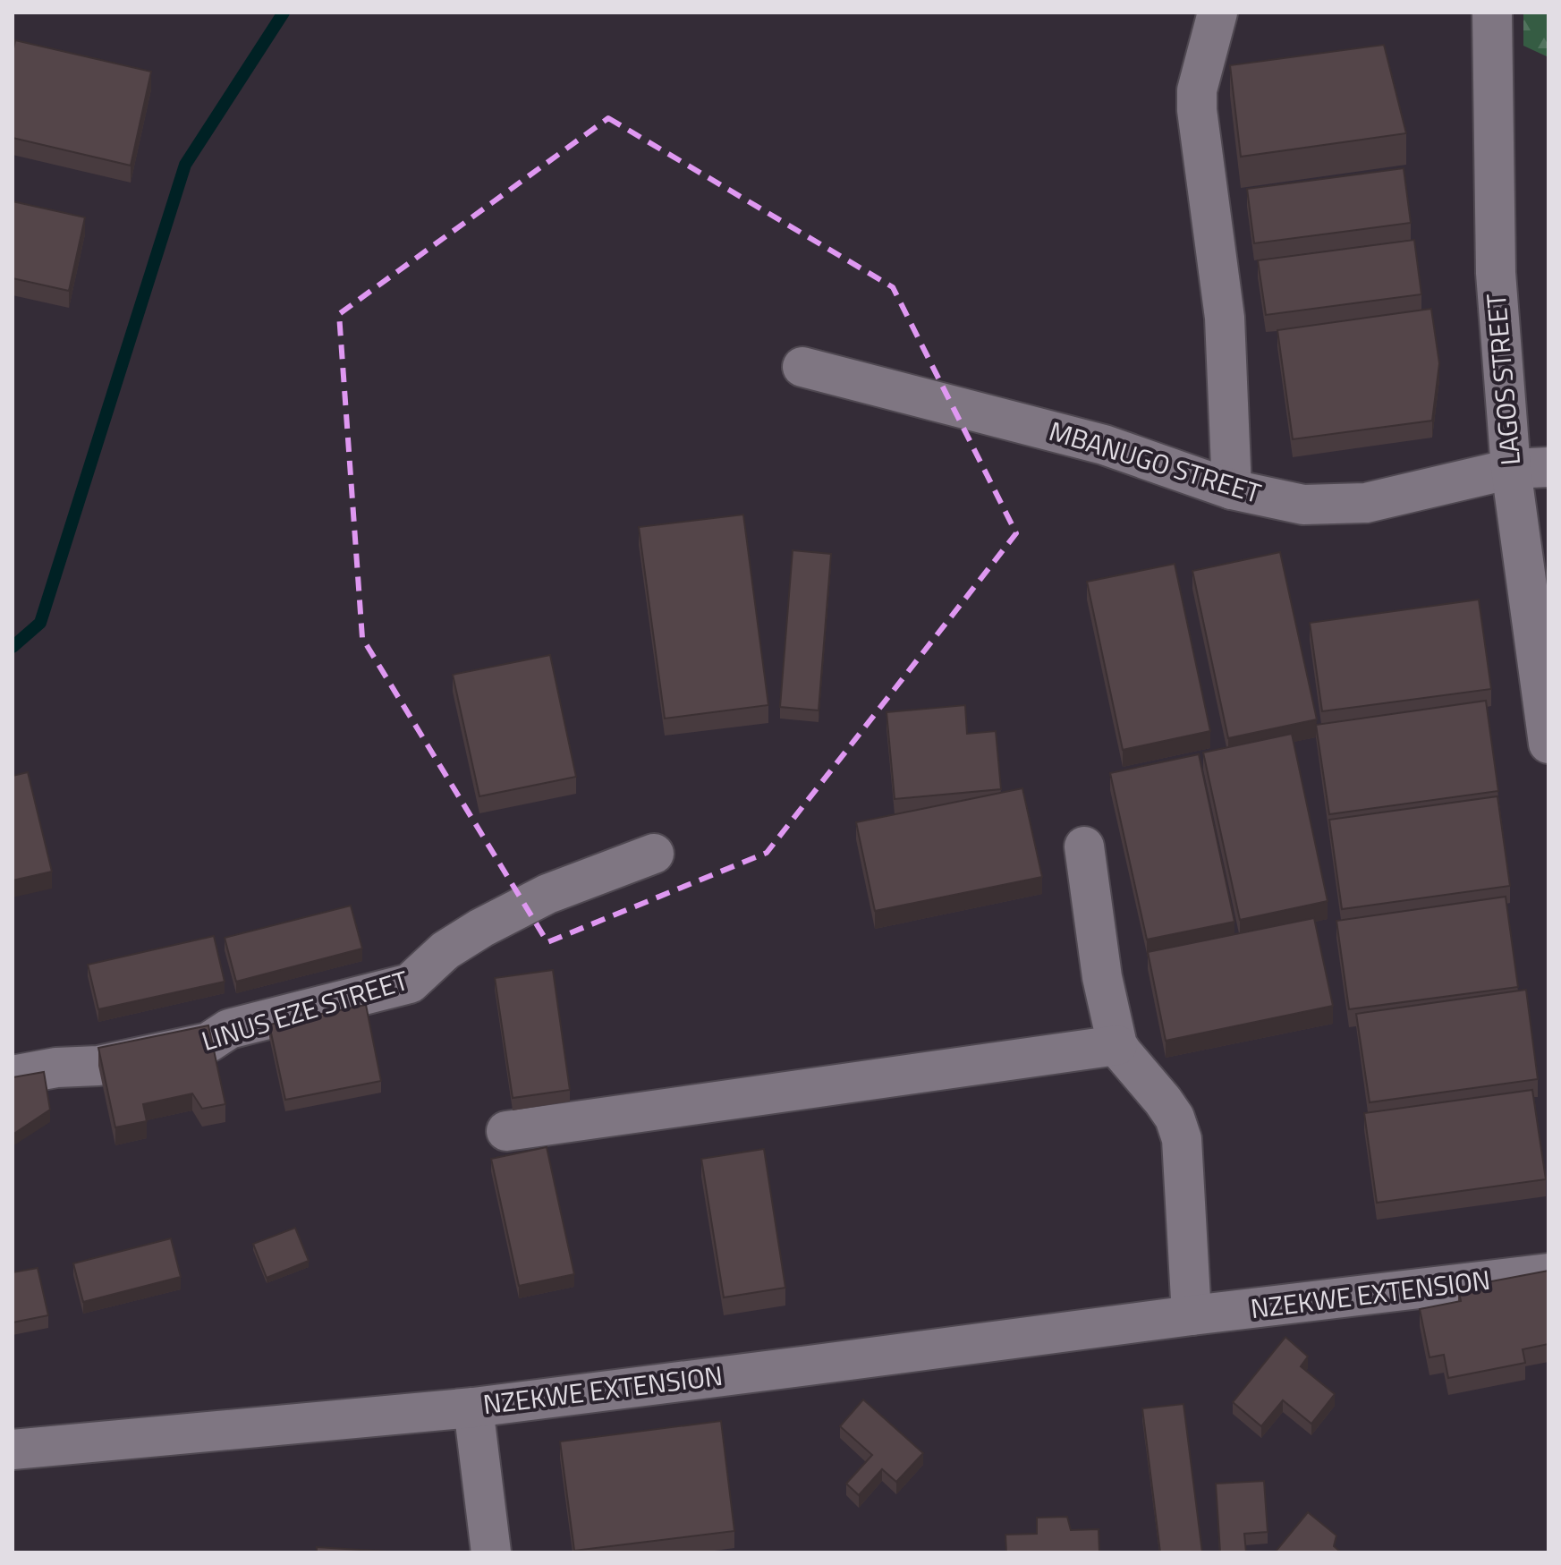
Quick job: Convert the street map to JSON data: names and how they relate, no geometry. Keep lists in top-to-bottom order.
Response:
{
  "streets": {
    "street": [
      "LAGOS STREET",
      "MBANUGO STREET",
      "LINUS EZE STREET",
      "NZEKWE EXTENSION"
    ]
  },
  "crossings": [
    ["LAGOS STREET", "MBANUGO STREET"]
  ]
}
